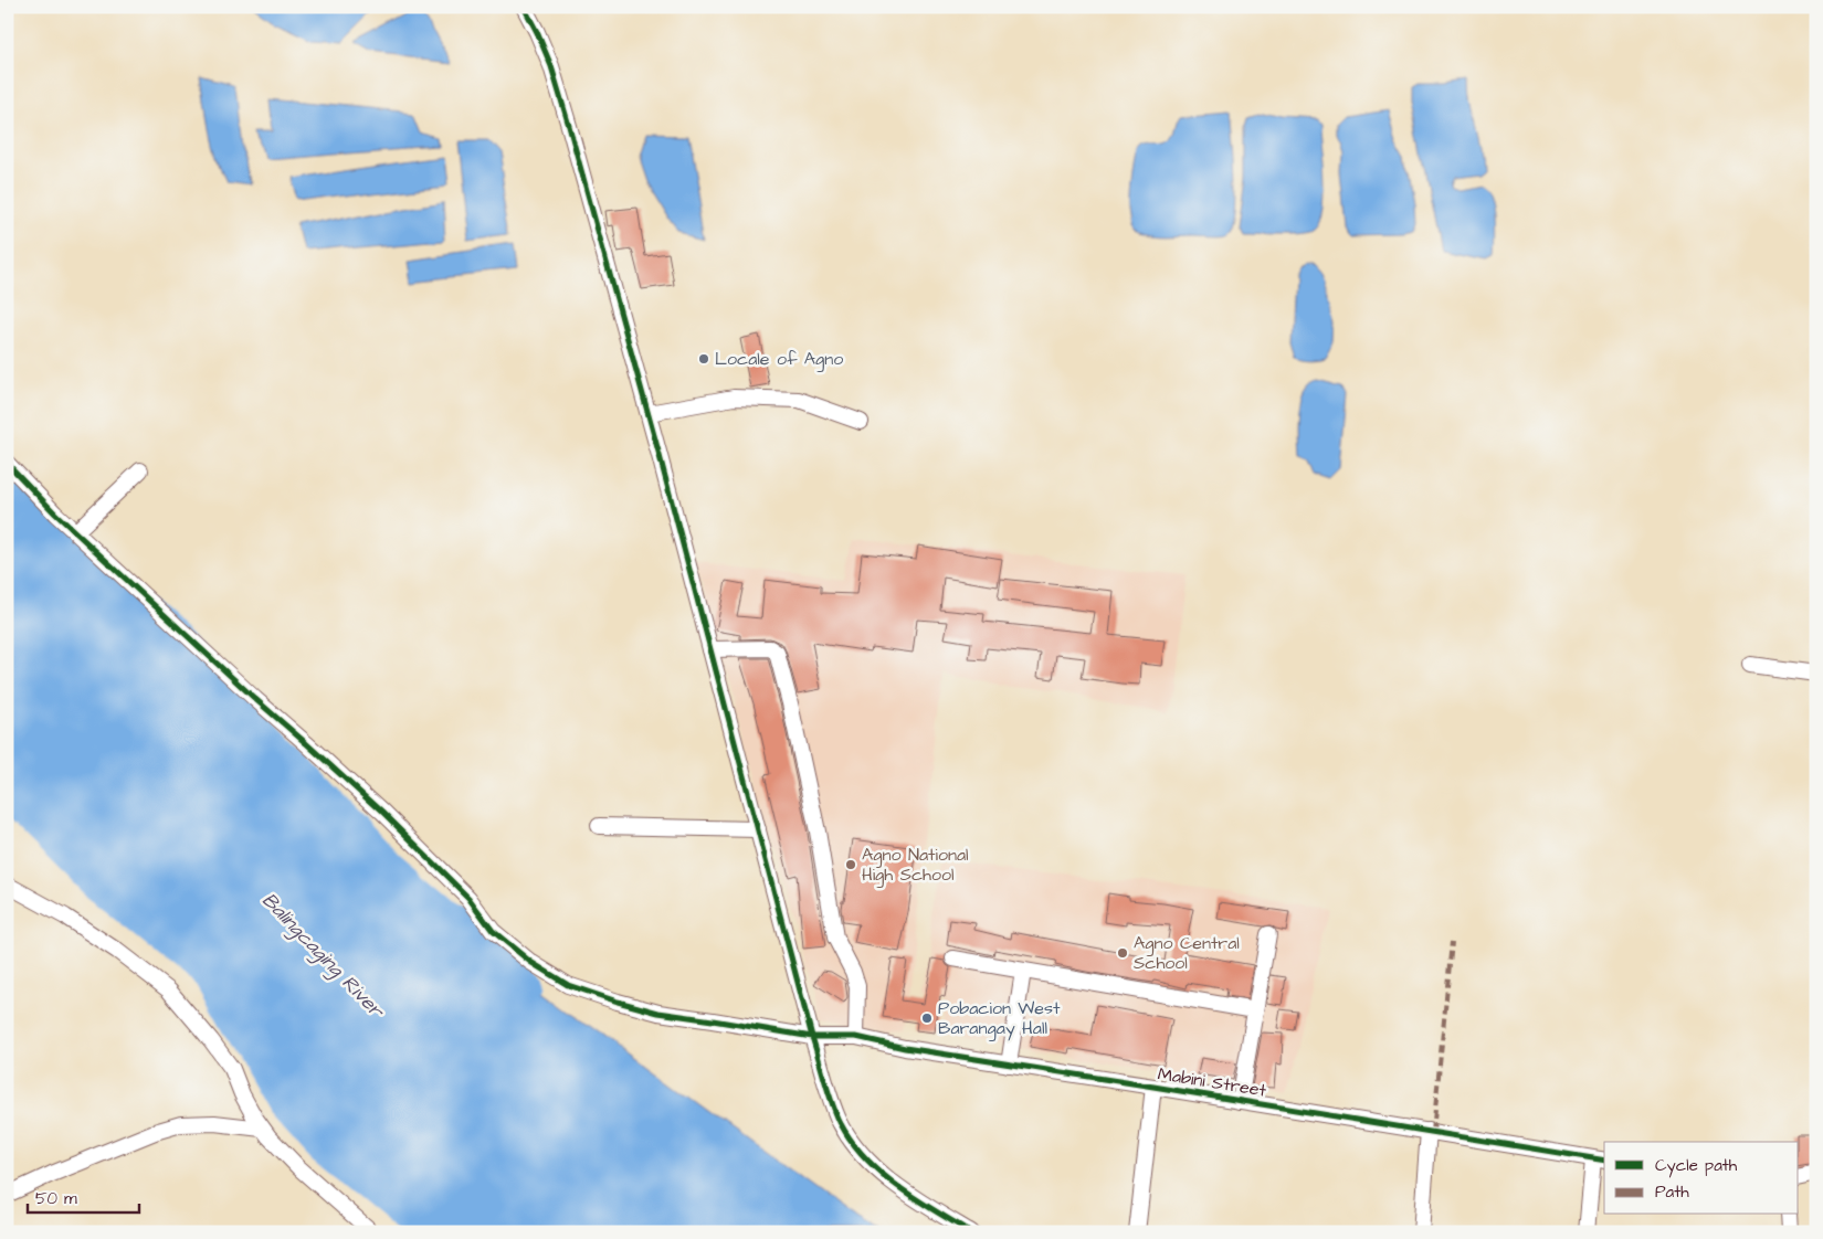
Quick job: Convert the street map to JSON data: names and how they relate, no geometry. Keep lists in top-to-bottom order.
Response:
{
  "streets": {
    "street": ["Mabini Street"]
  },
  "water": ["Balingcaging River"],
  "places": [
    "Locale of Agno",
    "Agno National High School",
    "Agno Central School",
    "Pobacion West Barangay Hall"
  ],
  "legend": ["Cycle path", "Path"],
  "scale_bar": "50 m"
}
